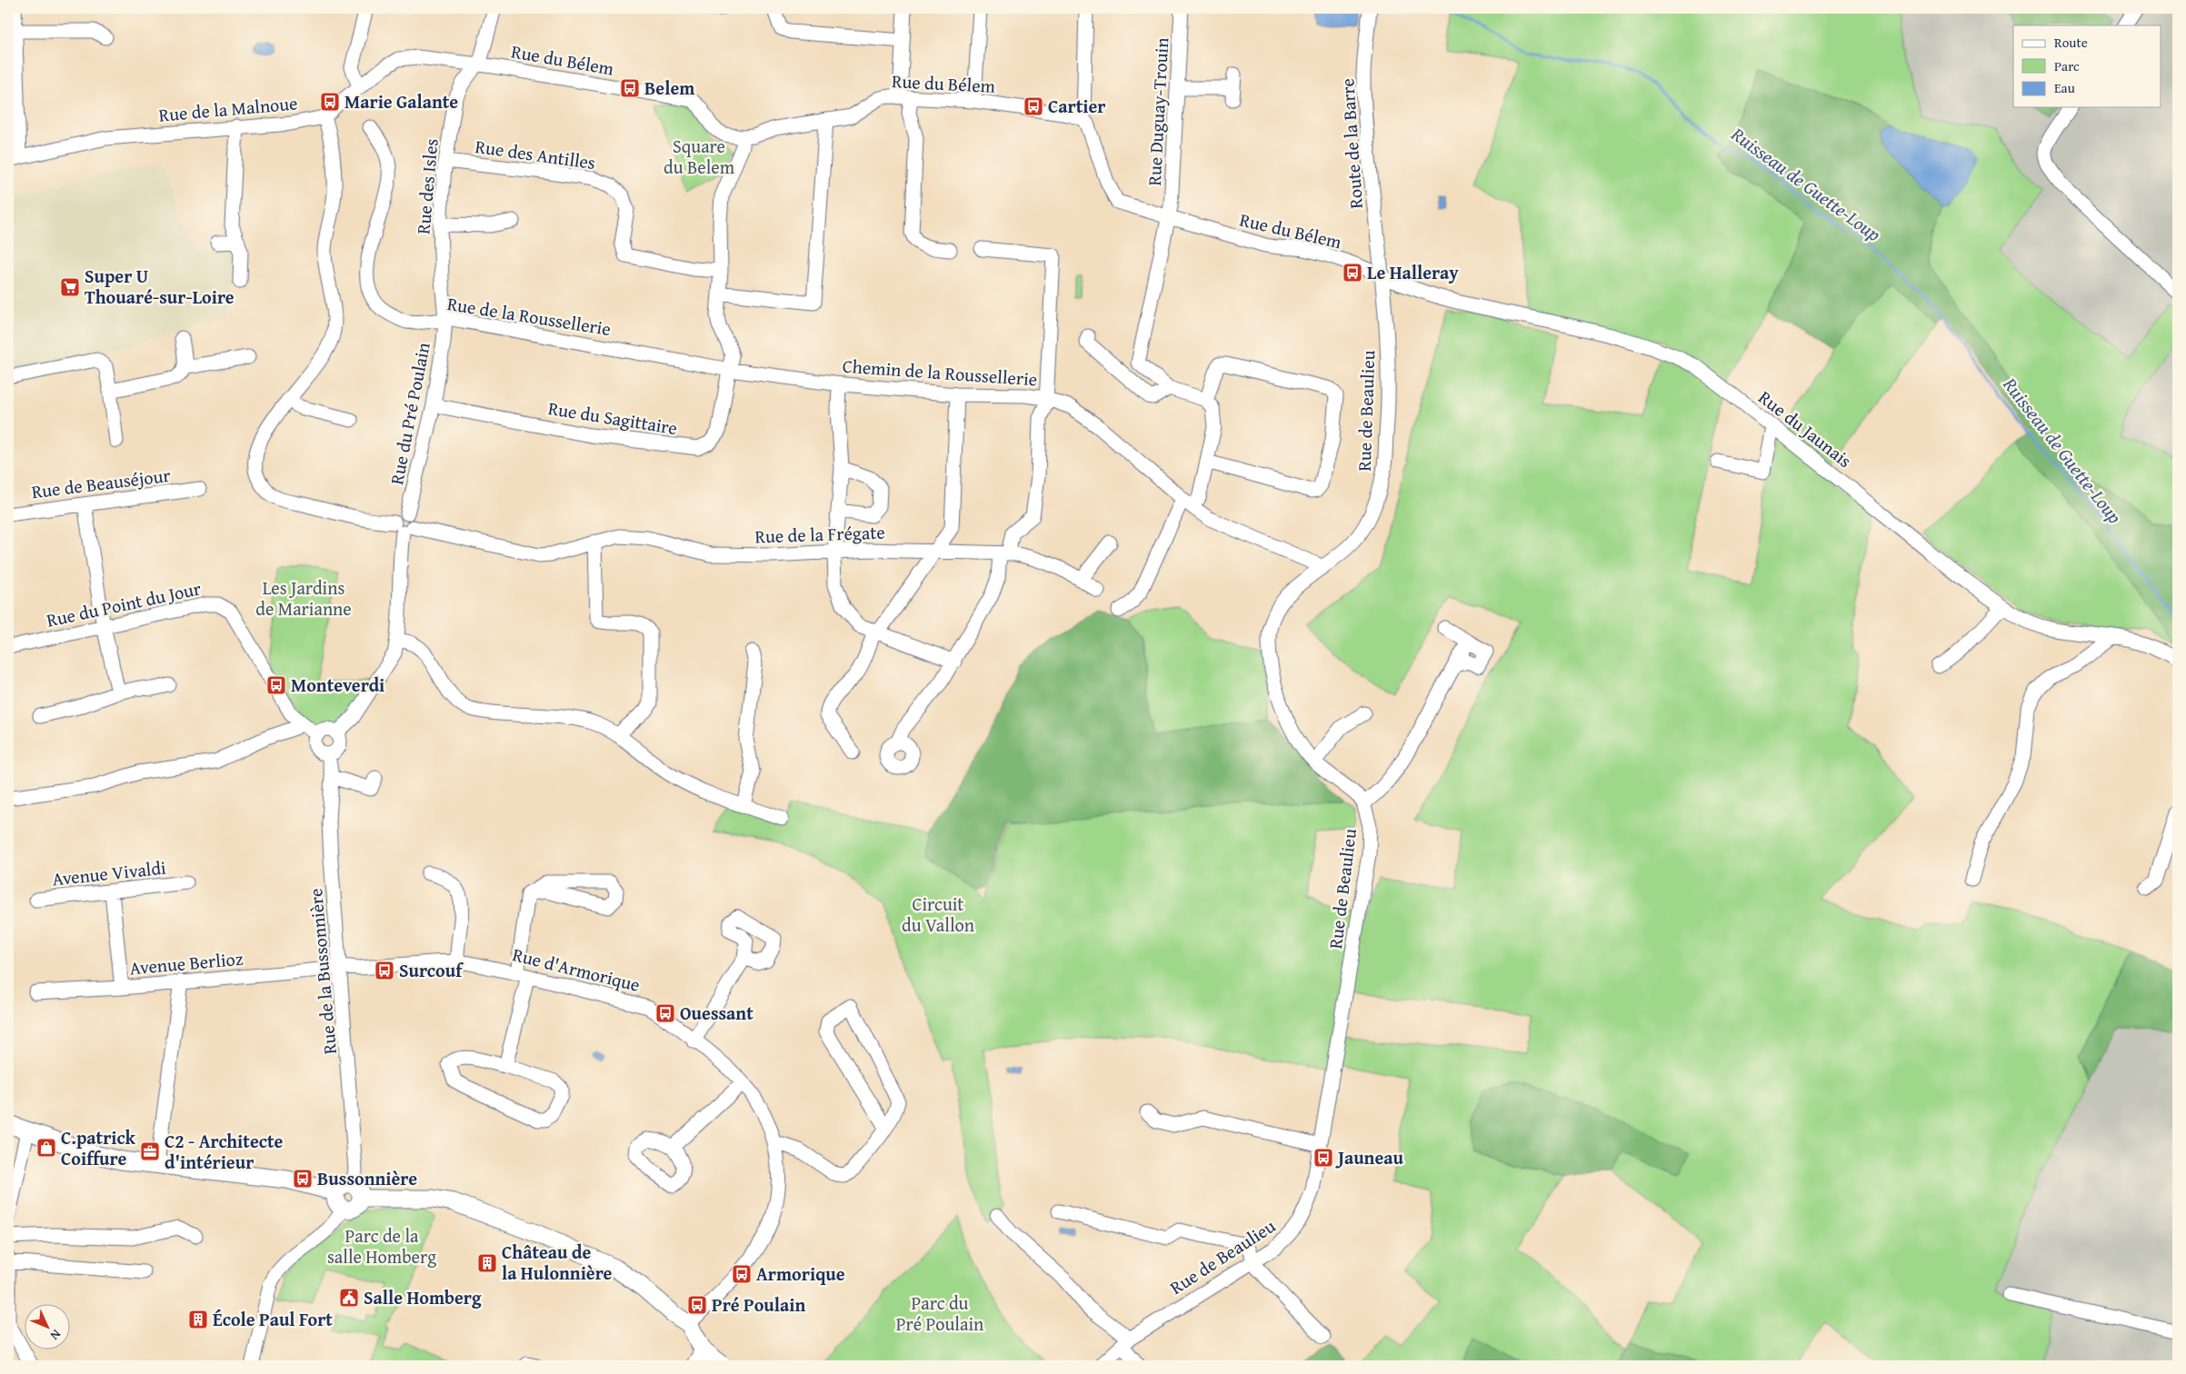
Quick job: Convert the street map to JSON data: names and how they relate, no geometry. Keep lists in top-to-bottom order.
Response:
{
  "streets": {
    "street": [
      "Rue du Bélem",
      "Rue de la Malnoue",
      "Rue Duguay-Trouin",
      "Route de la Barre",
      "Rue des Antilles",
      "Rue des Isles",
      "Rue de la Roussellerie",
      "Chemin de la Roussellerie",
      "Rue de Beaulieu",
      "Rue du Pré Poulain",
      "Rue du Sagittaire",
      "Rue du Jaunais",
      "Rue de Beauséjour",
      "Rue de la Frégate",
      "Rue du Point du Jour",
      "Avenue Vivaldi",
      "Avenue Berlioz",
      "Rue d'Armorique",
      "Rue de la Bussonnière"
    ]
  },
  "crossings": [
    ["Rue du Bélem", "Rue de la Malnoue"],
    ["Rue du Bélem", "Rue Duguay-Trouin"],
    ["Rue du Bélem", "Route de la Barre"],
    ["Rue du Bélem", "Rue des Isles"],
    ["Rue du Bélem", "Rue de Beaulieu"],
    ["Rue du Bélem", "Rue du Sagittaire"],
    ["Rue du Bélem", "Rue du Jaunais"],
    ["Route de la Barre", "Rue de Beaulieu"],
    ["Route de la Barre", "Rue du Jaunais"],
    ["Rue des Antilles", "Rue des Isles"],
    ["Rue des Antilles", "Rue du Sagittaire"],
    ["Rue des Isles", "Rue de la Roussellerie"],
    ["Rue des Isles", "Rue du Pré Poulain"],
    ["Rue de la Roussellerie", "Chemin de la Roussellerie"],
    ["Rue de la Roussellerie", "Rue du Pré Poulain"],
    ["Rue de la Roussellerie", "Rue du Sagittaire"],
    ["Chemin de la Roussellerie", "Rue de Beaulieu"],
    ["Chemin de la Roussellerie", "Rue du Sagittaire"],
    ["Rue de Beaulieu", "Rue du Jaunais"],
    ["Rue du Pré Poulain", "Rue du Sagittaire"],
    ["Rue du Pré Poulain", "Rue de la Frégate"],
    ["Rue du Point du Jour", "Rue de la Bussonnière"],
    ["Avenue Berlioz", "Rue d'Armorique"],
    ["Avenue Berlioz", "Rue de la Bussonnière"],
    ["Rue d'Armorique", "Rue de la Bussonnière"]
  ],
  "water": ["Ruisseau de Guette-Loup"],
  "parks": [
    "Square du Belem",
    "Les Jardins de Marianne",
    "Circuit du Vallon",
    "Parc de la salle Homberg",
    "Parc du Pré Poulain"
  ],
  "places": {
    "bus stop": [
      "Belem",
      "Marie Galante",
      "Cartier",
      "Le Halleray",
      "Monteverdi",
      "Surcouf",
      "Ouessant",
      "Jauneau",
      "Bussonnière",
      "Armorique",
      "Pré Poulain"
    ],
    "supermarket": ["Super U Thouaré-sur-Loire"],
    "shop": ["C.patrick Coiffure"],
    "office": ["C2 - Architecte d'intérieur"],
    "building": ["Château de la Hulonnière", "École Paul Fort"],
    "public building": ["Salle Homberg"]
  },
  "legend": ["Route", "Parc", "Eau"],
  "north": "bottom right"
}
